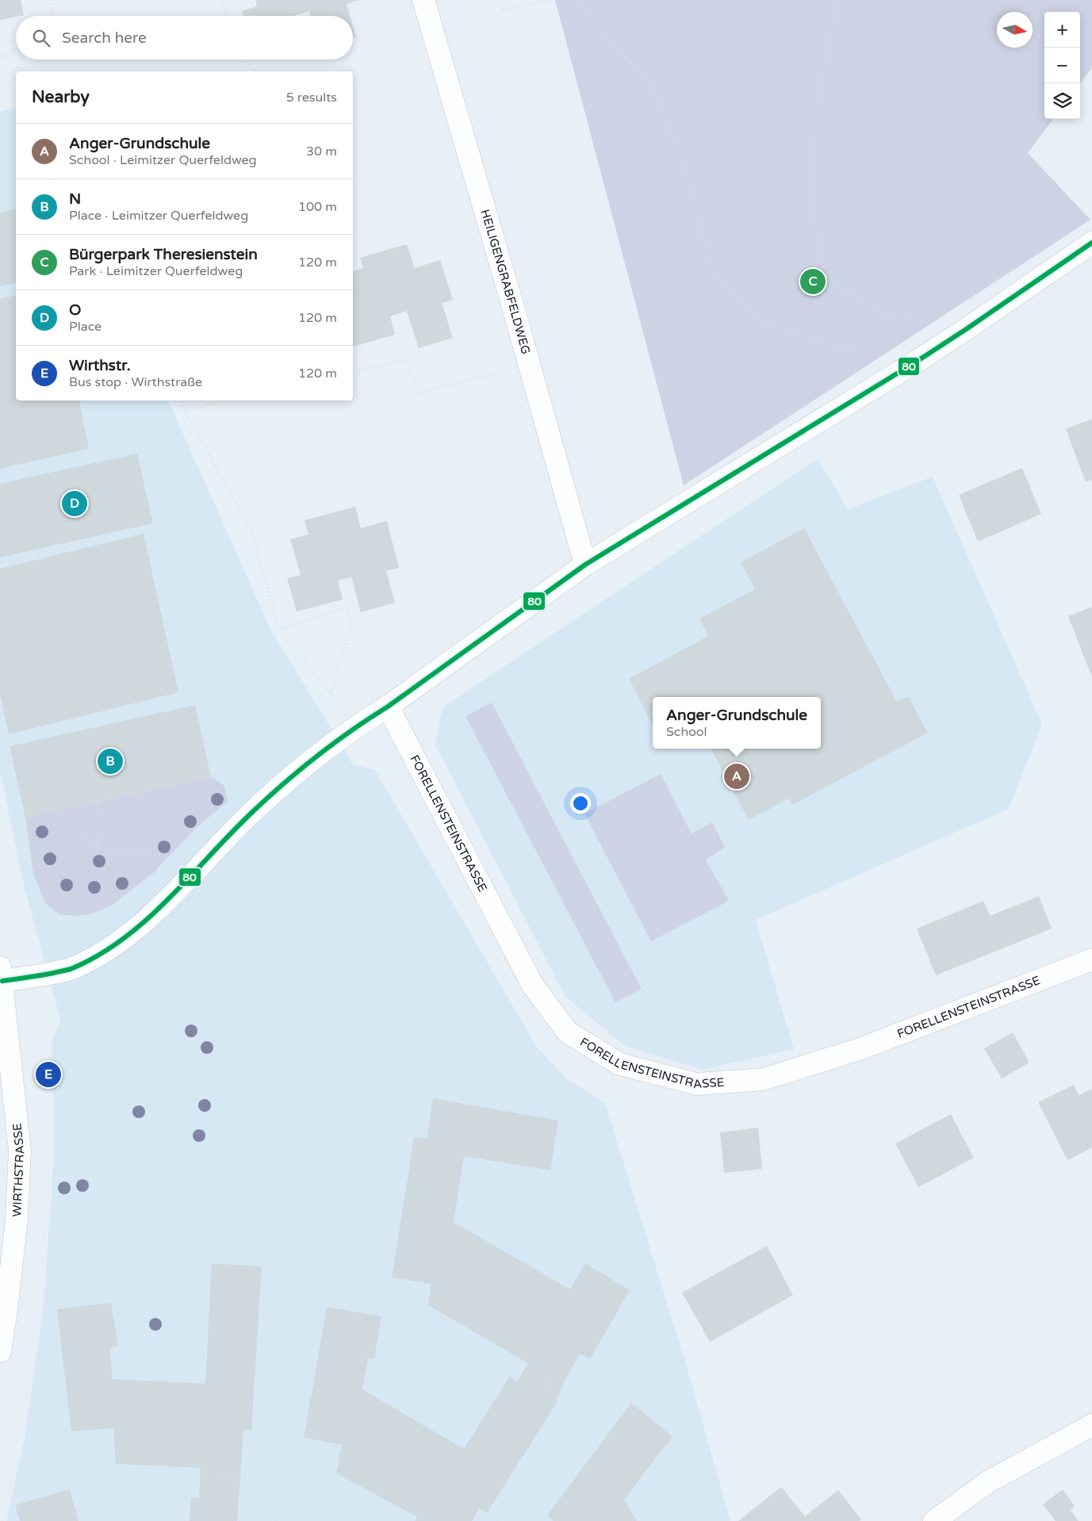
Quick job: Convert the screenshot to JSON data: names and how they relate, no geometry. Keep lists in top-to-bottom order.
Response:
{
  "streets": {
    "street": ["HEILIGENGRABFELDWEG", "FORELLENSTEINSTRASSE", "WIRTHSTRASSE"]
  },
  "lines": ["transit line 80"],
  "north": "right",
  "page": {
    "map_buttons": ["+", "−"],
    "search": "Search here",
    "heading": ["Nearby", "5 results"],
    "list": [
      {
        "mark": "A",
        "name": "Anger-Grundschule",
        "note": "School · Leimitzer Querfeldweg",
        "value": "30 m"
      },
      {
        "mark": "B",
        "name": "N",
        "note": "Place · Leimitzer Querfeldweg",
        "value": "100 m"
      },
      {
        "mark": "C",
        "name": "Bürgerpark Theresienstein",
        "note": "Park · Leimitzer Querfeldweg",
        "value": "120 m"
      },
      {
        "mark": "D",
        "name": "O",
        "note": "Place",
        "value": "120 m"
      },
      {
        "mark": "E",
        "name": "Wirthstr.",
        "note": "Bus stop · Wirthstraße",
        "value": "120 m"
      }
    ],
    "pins": [
      "C",
      "D",
      "B",
      "A",
      "E"
    ],
    "popup": ["Anger-Grundschule", "School"]
  }
}
